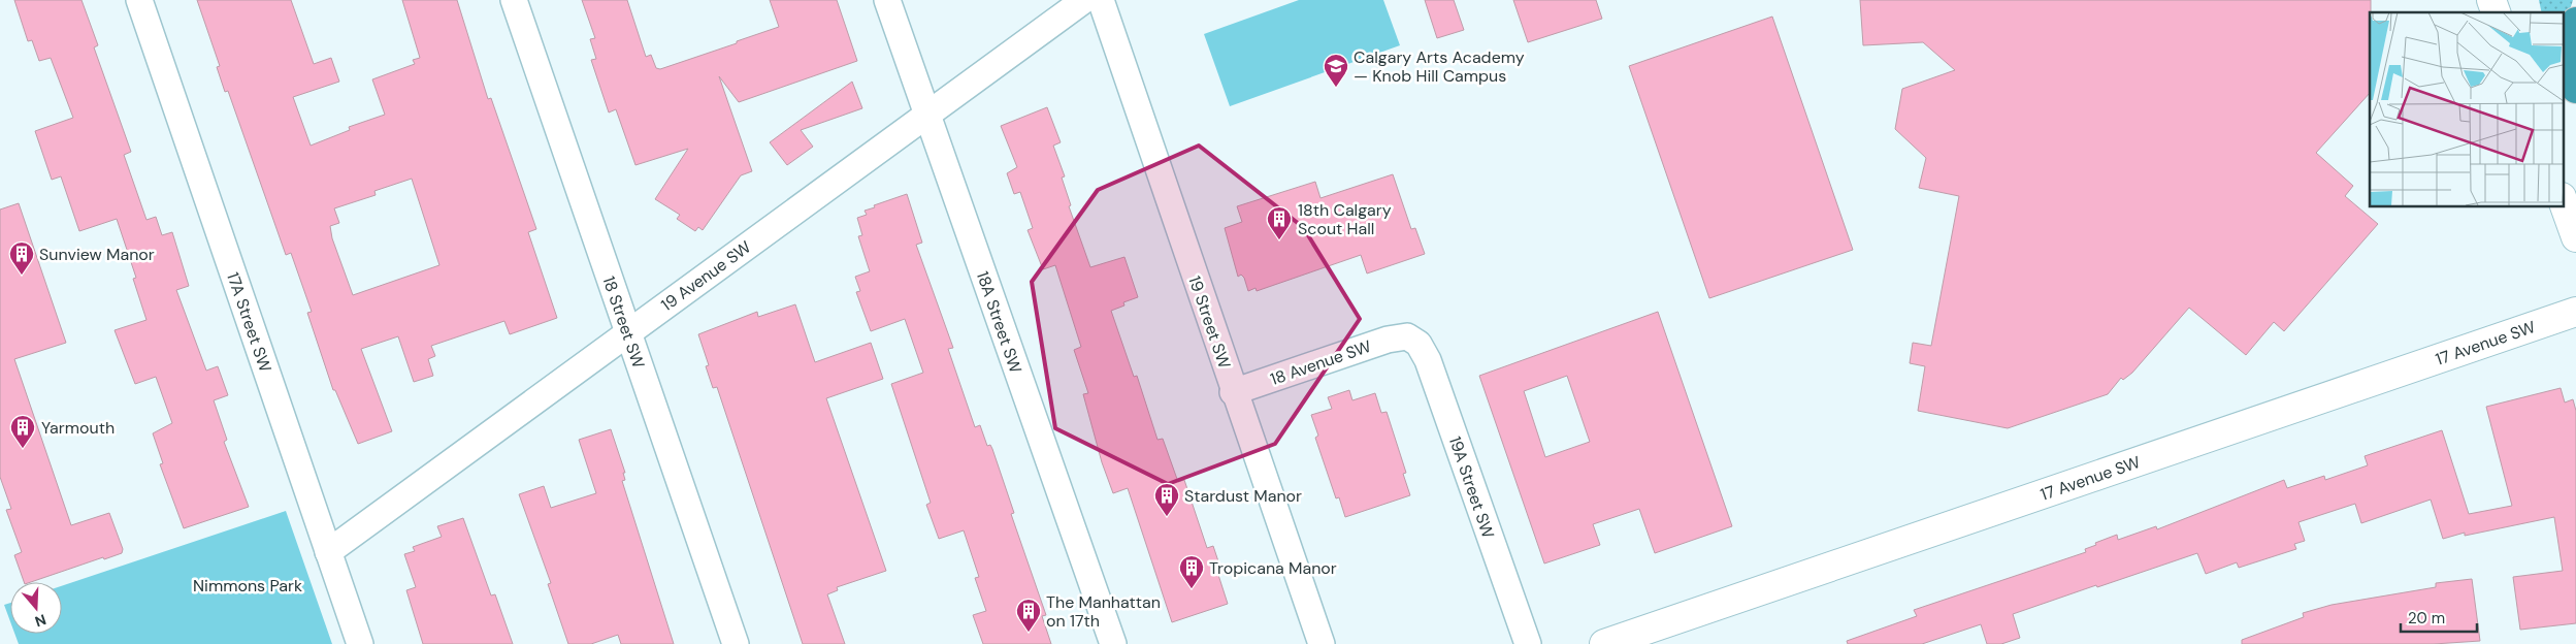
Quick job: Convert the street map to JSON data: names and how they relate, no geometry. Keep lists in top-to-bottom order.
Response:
{
  "streets": {
    "main road": ["17 Avenue SW"],
    "street": [
      "19 Avenue SW",
      "17A Street SW",
      "18 Street SW",
      "18A Street SW",
      "19 Street SW",
      "18 Avenue SW",
      "19A Street SW"
    ]
  },
  "crossings": [
    ["19 Avenue SW", "17A Street SW"],
    ["19 Avenue SW", "18 Street SW"],
    ["19 Avenue SW", "18A Street SW"],
    ["19 Street SW", "18 Avenue SW"],
    ["18 Avenue SW", "19A Street SW"]
  ],
  "parks": ["Nimmons Park"],
  "places": {
    "school or university": ["Calgary Arts Academy — Knob Hill Campus"],
    "building": [
      "18th Calgary Scout Hall",
      "Sunview Manor",
      "Yarmouth",
      "Stardust Manor",
      "Tropicana Manor",
      "The Manhattan on 17th"
    ]
  },
  "scale_bar": "20 m",
  "north": "bottom"
}
